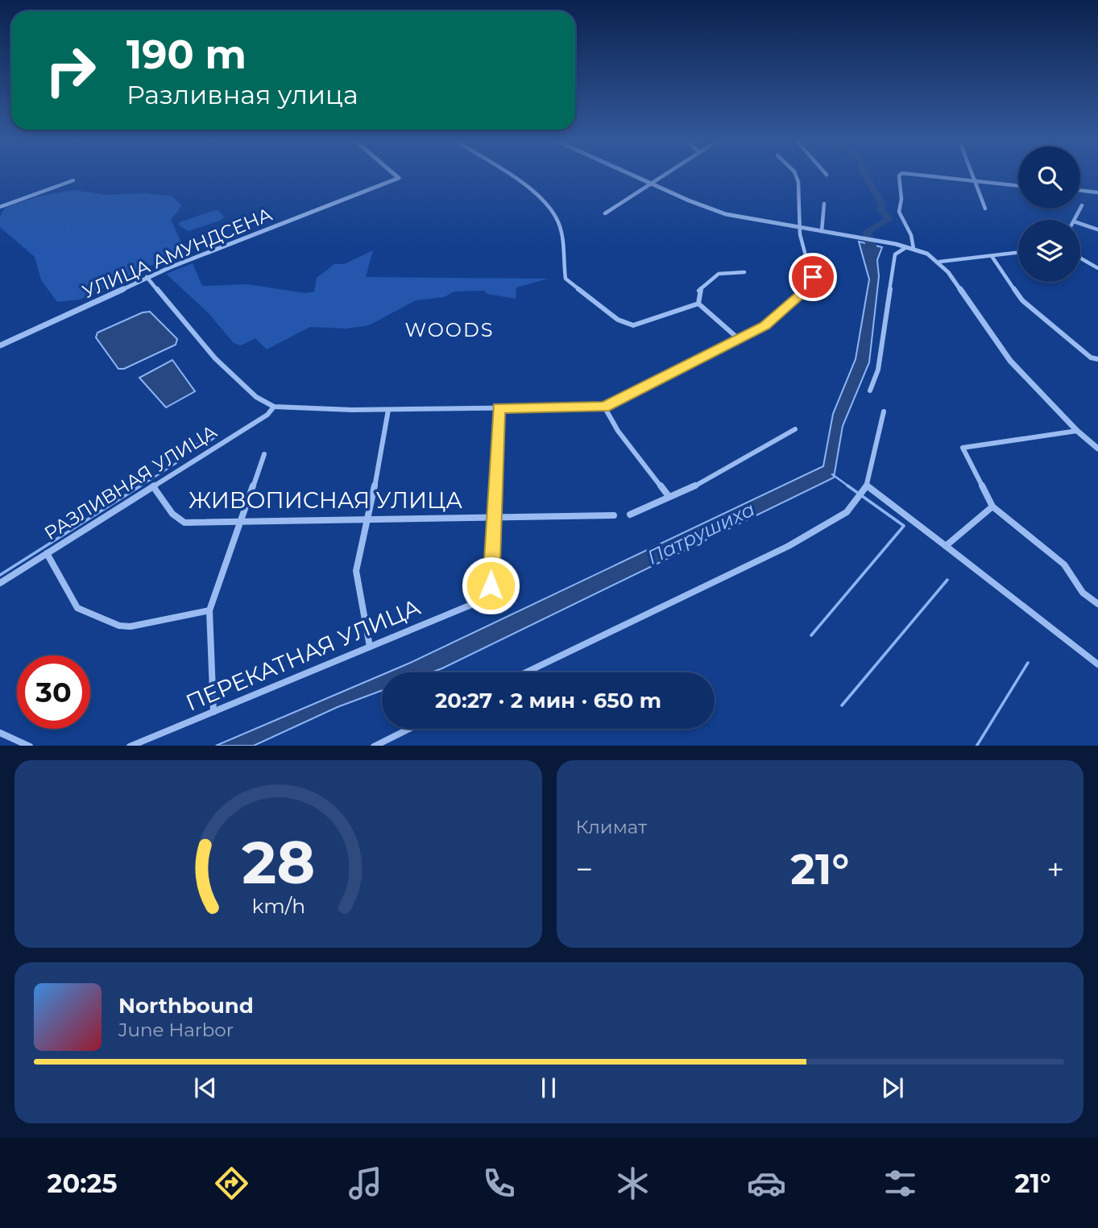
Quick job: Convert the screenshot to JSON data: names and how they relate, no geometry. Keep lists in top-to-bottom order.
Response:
{
  "streets": {
    "street": [
      "УЛИЦА АМУНДСЕНА",
      "РАЗЛИВНАЯ УЛИЦА",
      "ЖИВОПИСНАЯ УЛИЦА",
      "ПЕРЕКАТНАЯ УЛИЦА"
    ]
  },
  "crossings": [
    ["РАЗЛИВНАЯ УЛИЦА", "ЖИВОПИСНАЯ УЛИЦА"],
    ["ЖИВОПИСНАЯ УЛИЦА", "ПЕРЕКАТНАЯ УЛИЦА"]
  ],
  "districts": ["WOODS"],
  "water": ["Патрушиха"],
  "page": {
    "turn": ["190 m", "Разливная улица"],
    "limit": "30",
    "trip": "20:27 · 2 мин · 650 m",
    "tile": "Климат",
    "heat": ["−", "21°", "+"],
    "song": ["Northbound", "June Harbor"],
    "tabs": ["20:25", "21°"],
    "gauge": ["28", "km/h"]
  }
}
